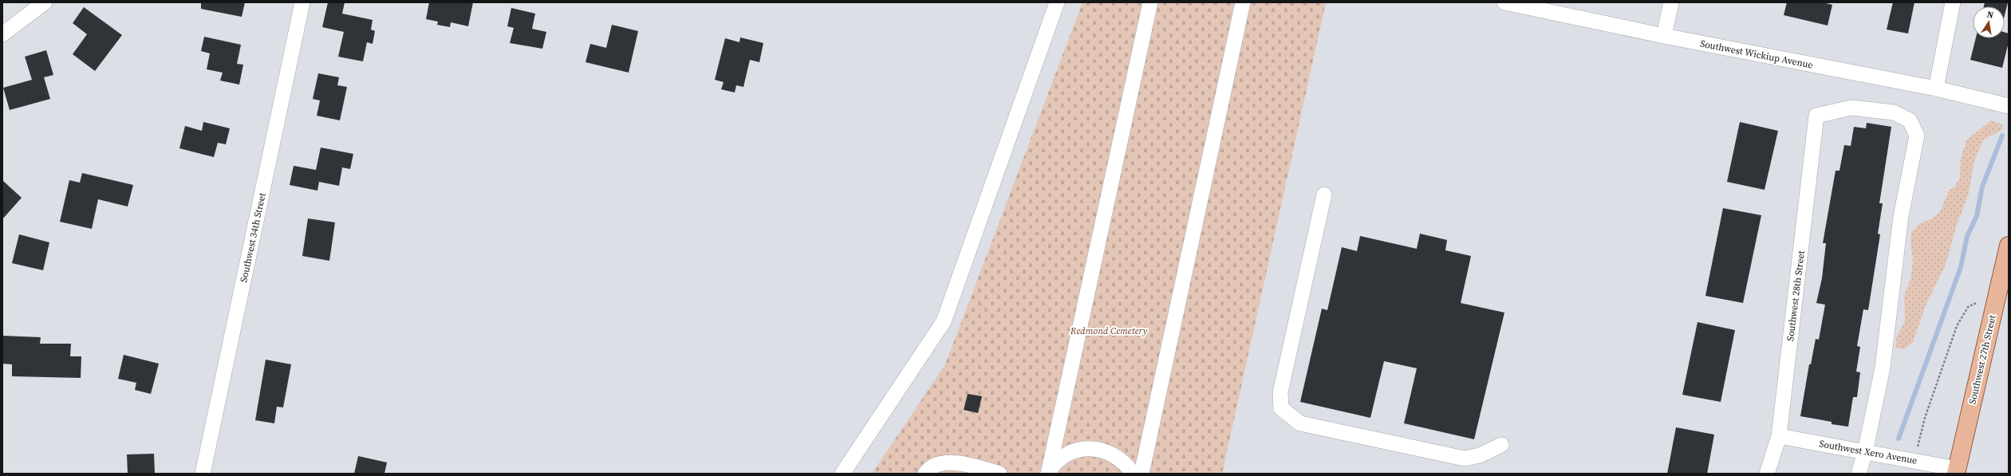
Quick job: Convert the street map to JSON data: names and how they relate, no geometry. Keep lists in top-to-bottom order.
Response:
{
  "streets": {
    "main road": ["Southwest 27th Street"],
    "street": [
      "Southwest Wickiup Avenue",
      "Southwest 34th Street",
      "Southwest 28th Street",
      "Southwest Xero Avenue"
    ]
  },
  "crossings": [
    ["Southwest 28th Street", "Southwest Xero Avenue"],
    ["Southwest 27th Street", "Southwest Xero Avenue"]
  ],
  "parks": ["Redmond Cemetery"],
  "north": "top"
}
